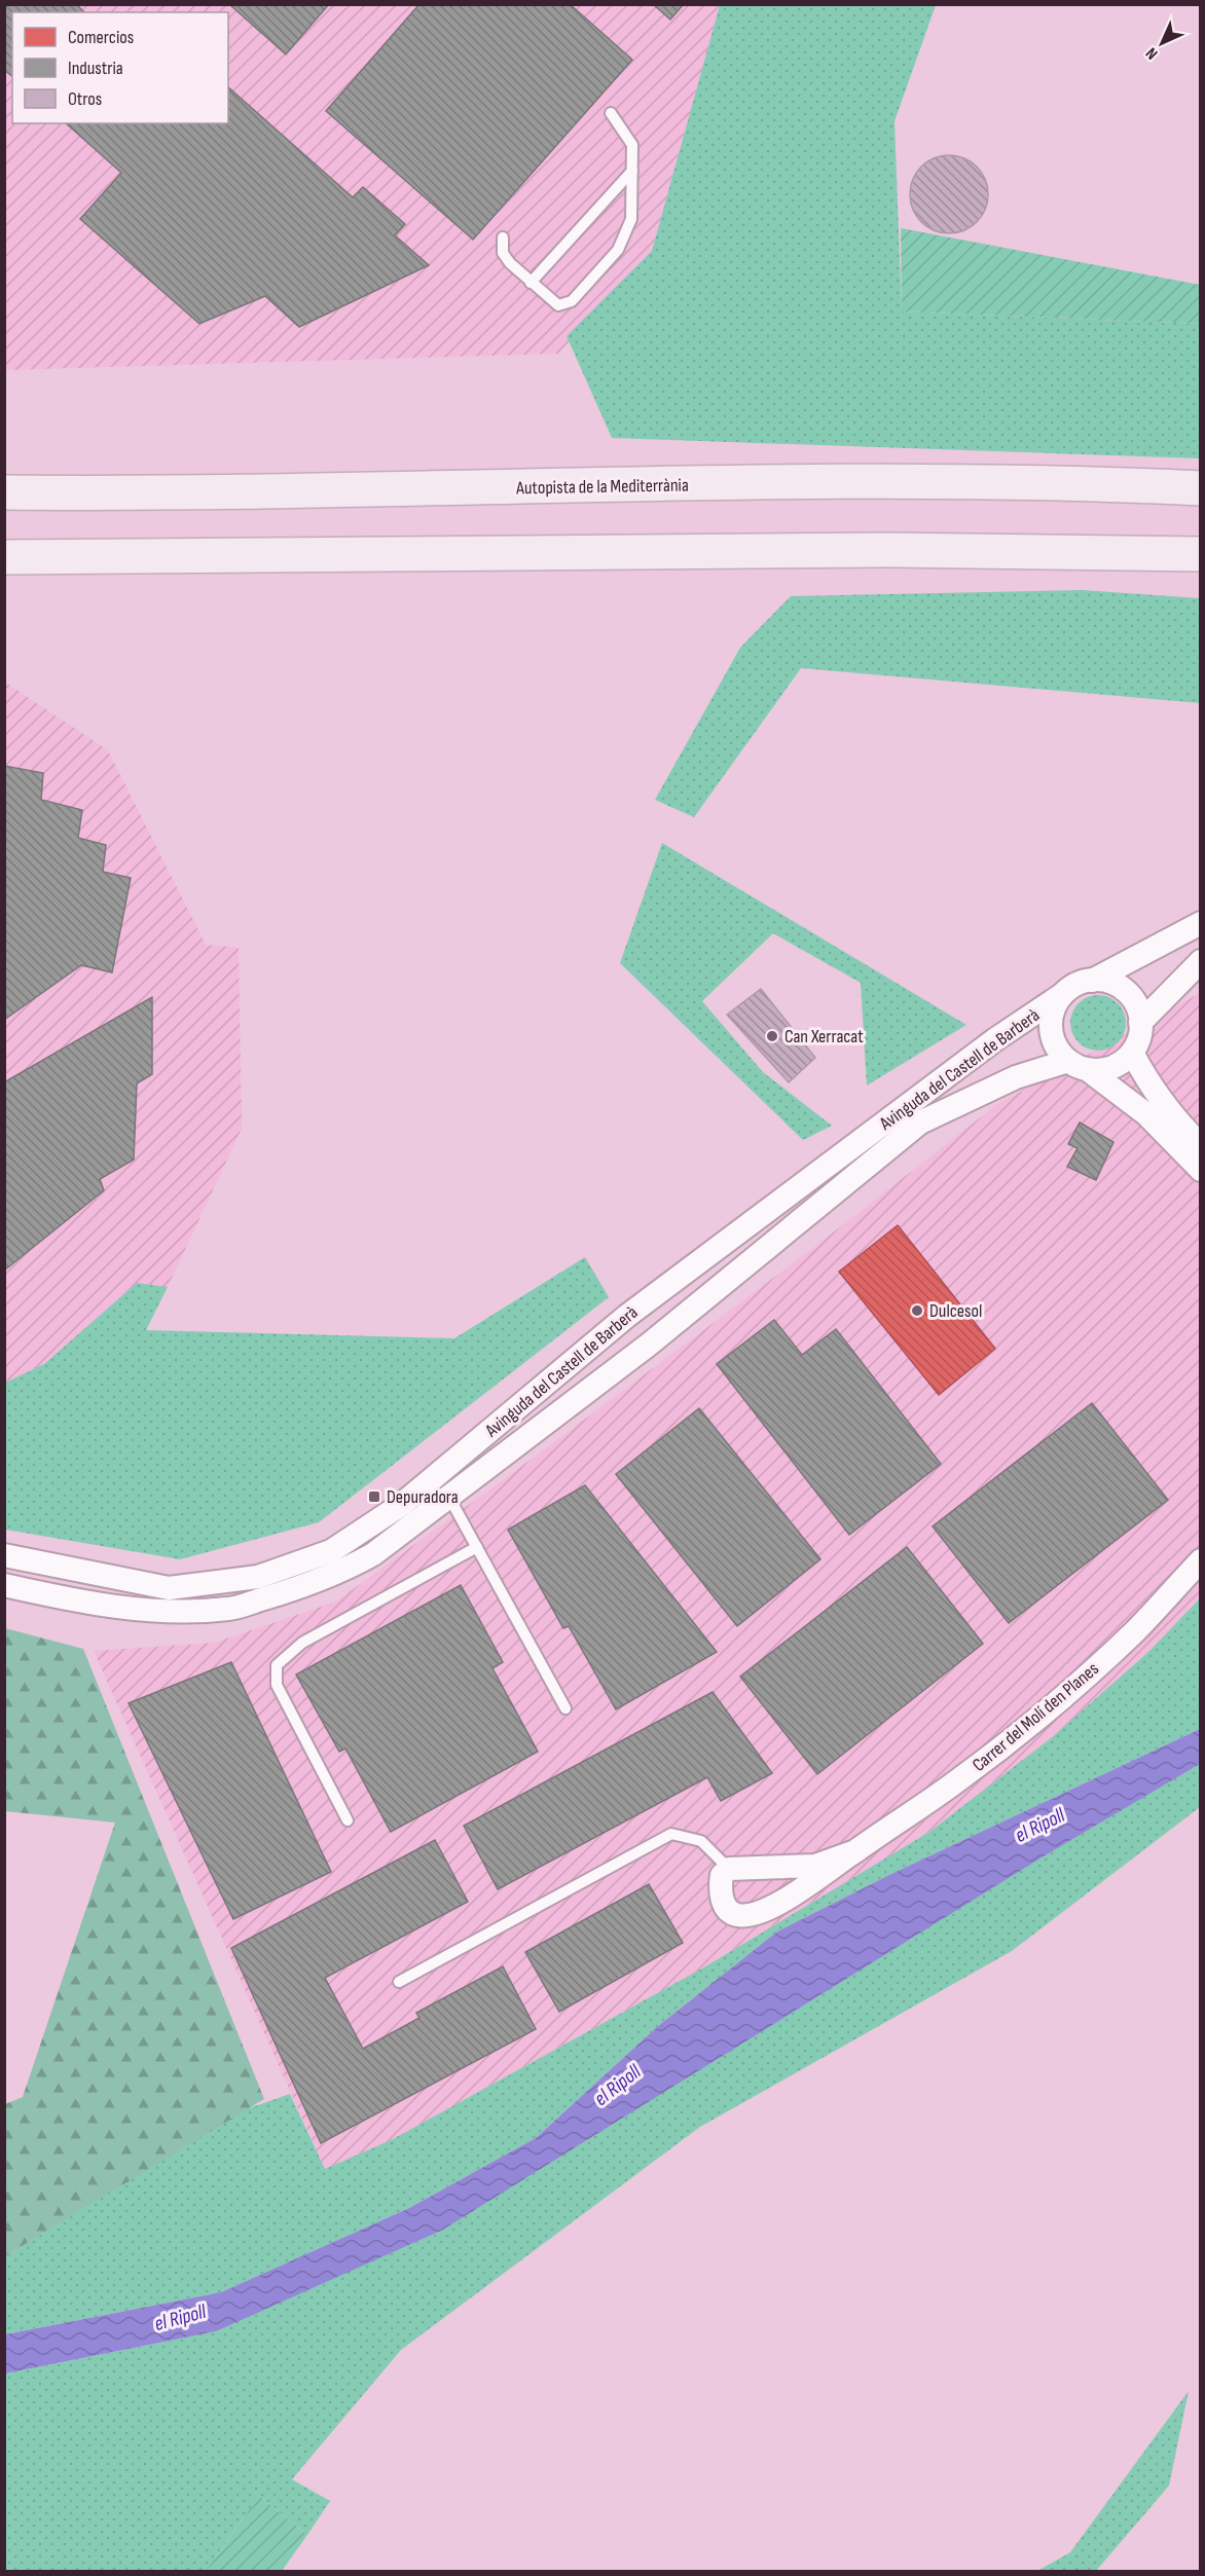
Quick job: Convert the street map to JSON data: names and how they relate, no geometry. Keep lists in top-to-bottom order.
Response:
{
  "streets": {
    "highway": ["Autopista de la Mediterrània"],
    "street": ["Avinguda del Castell de Barberà", "Carrer del Molí den Planes"]
  },
  "water": ["el Ripoll"],
  "places": {
    "other": ["Can Xerracat", "Dulcesol"],
    "transit": ["Depuradora"]
  },
  "legend": ["Comercios", "Industria", "Otros"],
  "north": "bottom left"
}
